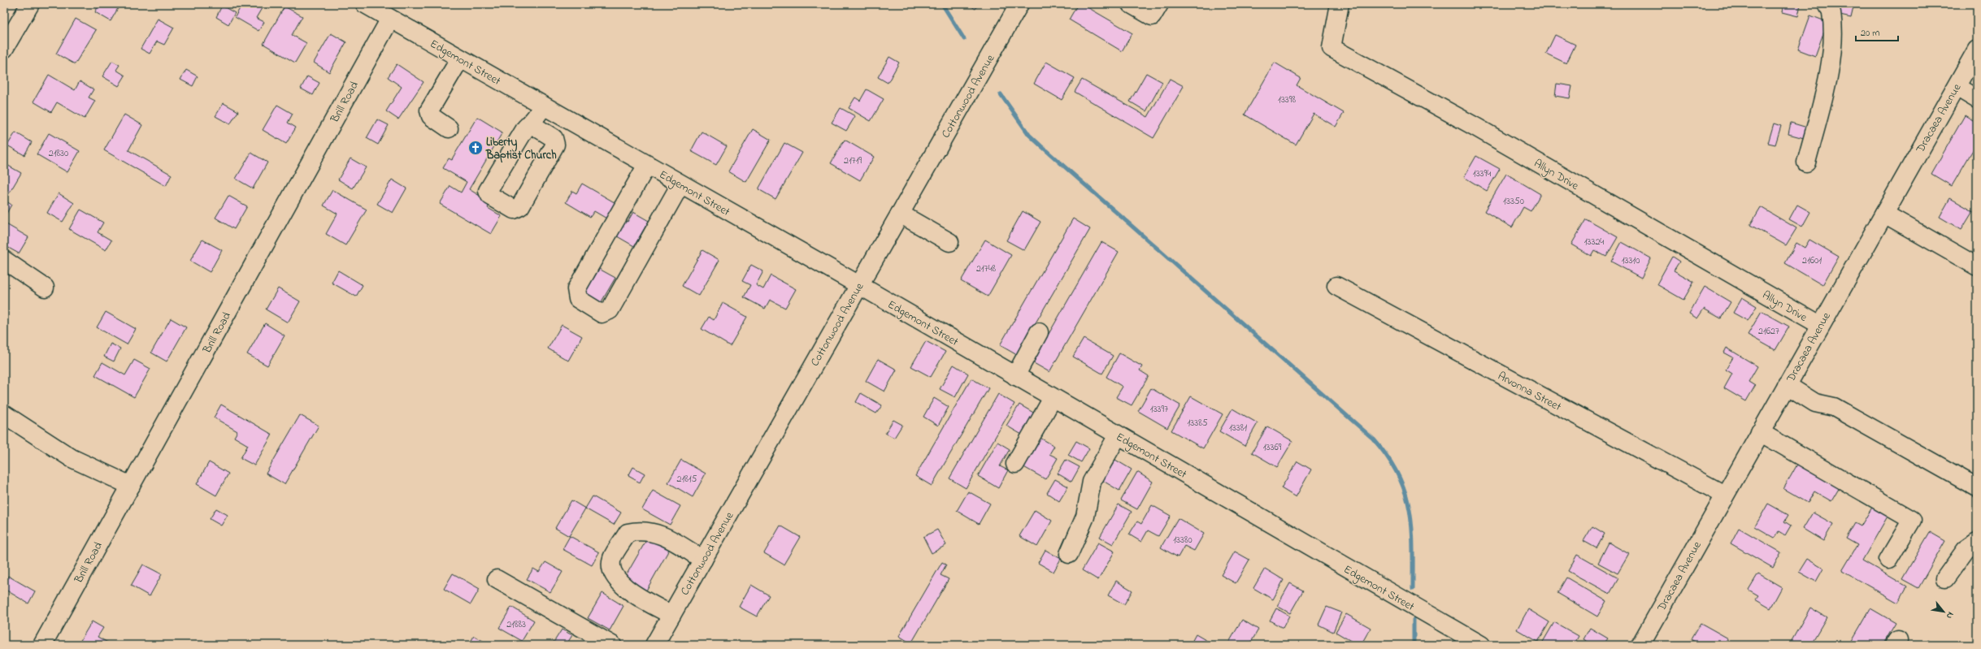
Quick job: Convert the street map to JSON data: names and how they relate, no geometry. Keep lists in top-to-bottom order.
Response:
{
  "streets": {
    "street": [
      "Edgemont Street",
      "Cottonwood Avenue",
      "Brill Road",
      "Dracaea Avenue",
      "Allyn Drive",
      "Arvonna Street"
    ]
  },
  "crossings": [
    ["Edgemont Street", "Cottonwood Avenue"],
    ["Edgemont Street", "Brill Road"],
    ["Dracaea Avenue", "Allyn Drive"],
    ["Dracaea Avenue", "Arvonna Street"]
  ],
  "places": {
    "church": ["Liberty Baptist Church"]
  },
  "house_numbers": [
    "13398",
    "21830",
    "21719",
    "13394",
    "13350",
    "13324",
    "13310",
    "21601",
    "21748",
    "21627",
    "13397",
    "13385",
    "13381",
    "13369",
    "21815",
    "13380",
    "21883"
  ],
  "scale_bar": "20 m",
  "north": "bottom right"
}
